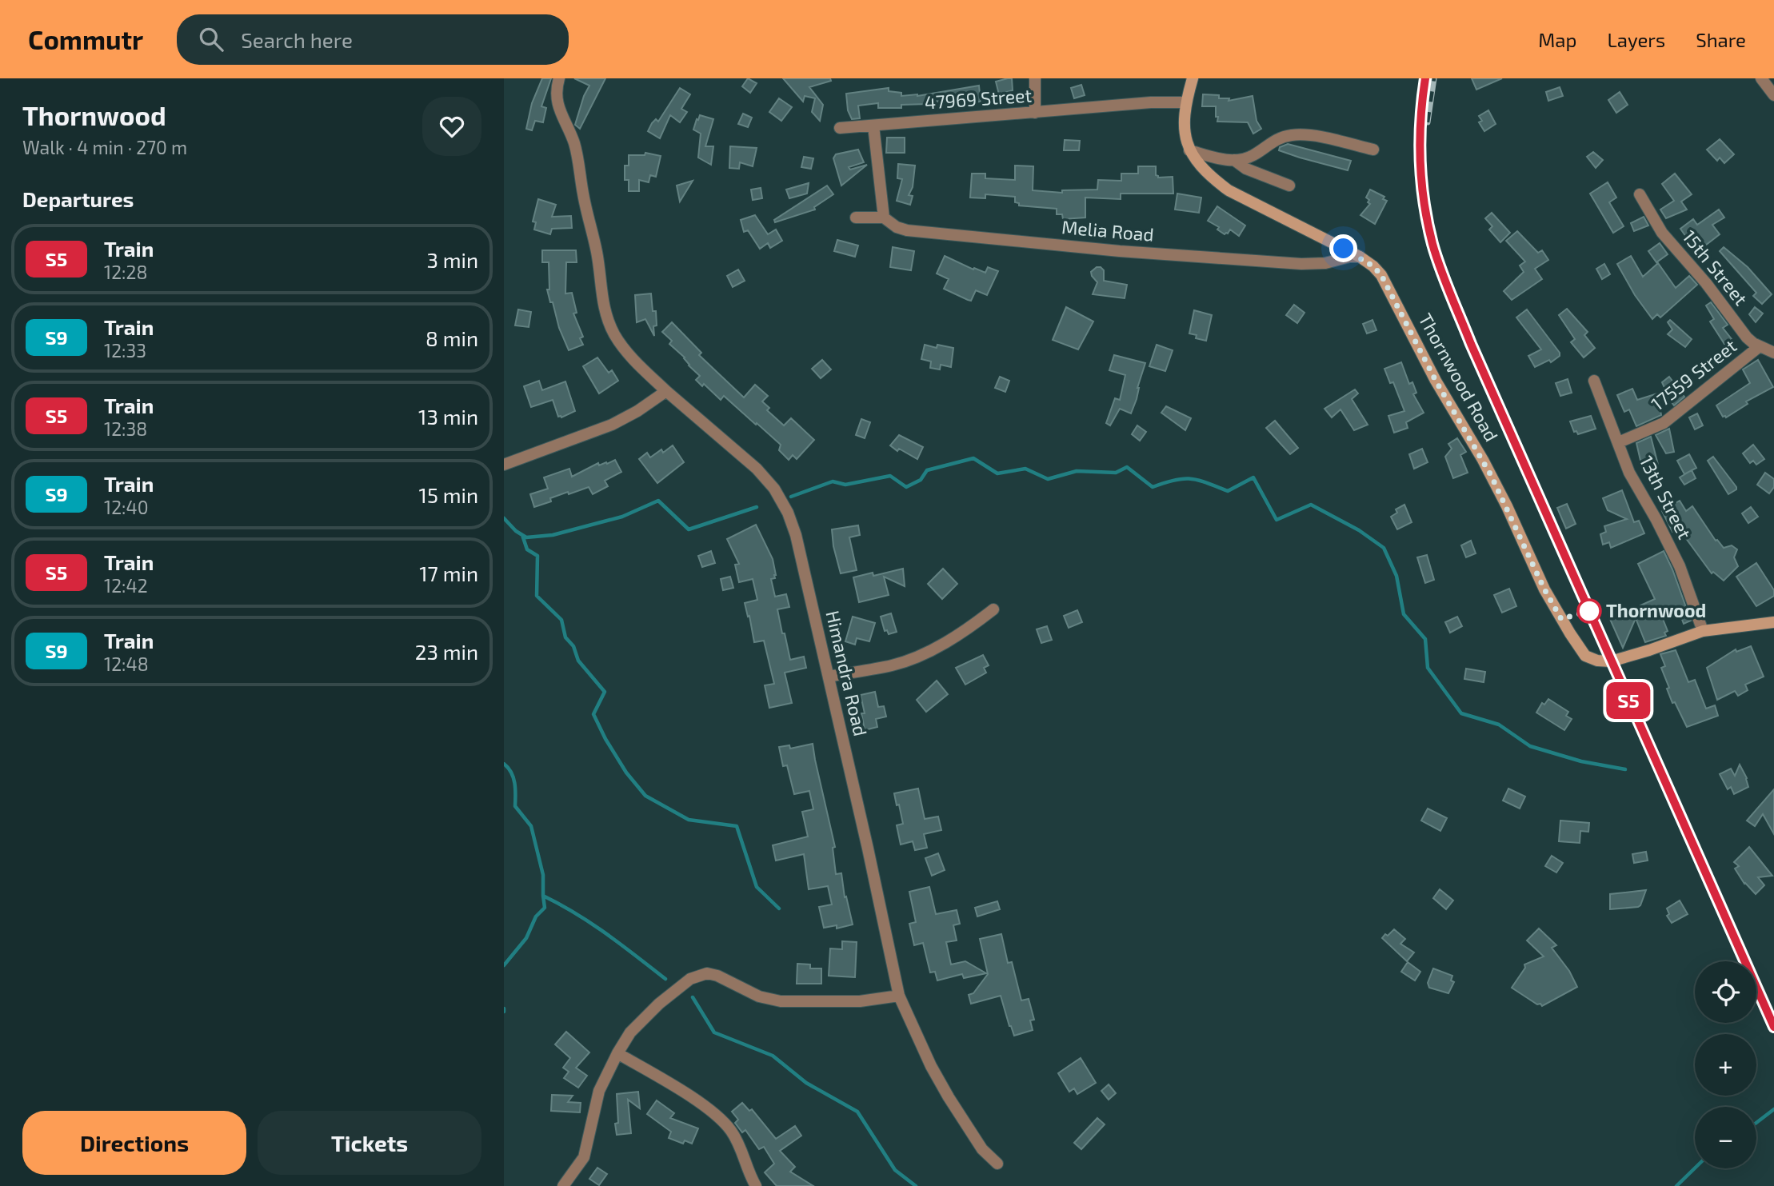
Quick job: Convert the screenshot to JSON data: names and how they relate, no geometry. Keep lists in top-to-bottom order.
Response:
{
  "streets": {
    "street": [
      "47969 Street",
      "Melia Road",
      "15th Street",
      "17559 Street",
      "Thornwood Road",
      "13th Street",
      "Himandra Road"
    ]
  },
  "crossings": [
    ["47969 Street", "Thornwood Road"],
    ["Melia Road", "Thornwood Road"],
    ["15th Street", "17559 Street"],
    ["17559 Street", "13th Street"],
    ["Thornwood Road", "13th Street"]
  ],
  "places": ["Thornwood"],
  "page": {
    "header": "Commutr",
    "search": "Search here",
    "nav": ["Map", "Layers", "Share"],
    "heading": [
      ["Thornwood", "Walk · 4 min · 270 m"],
      "Departures"
    ],
    "on_map": "S5",
    "list": [
      {
        "mark": "S5",
        "name": "Train",
        "note": "12:28",
        "value": "3 min"
      },
      {
        "mark": "S9",
        "name": "Train",
        "note": "12:33",
        "value": "8 min"
      },
      {
        "mark": "S5",
        "name": "Train",
        "note": "12:38",
        "value": "13 min"
      },
      {
        "mark": "S9",
        "name": "Train",
        "note": "12:40",
        "value": "15 min"
      },
      {
        "mark": "S5",
        "name": "Train",
        "note": "12:42",
        "value": "17 min"
      },
      {
        "mark": "S9",
        "name": "Train",
        "note": "12:48",
        "value": "23 min"
      }
    ],
    "map_buttons": ["+", "−"],
    "buttons": ["Directions", "Tickets"]
  }
}
